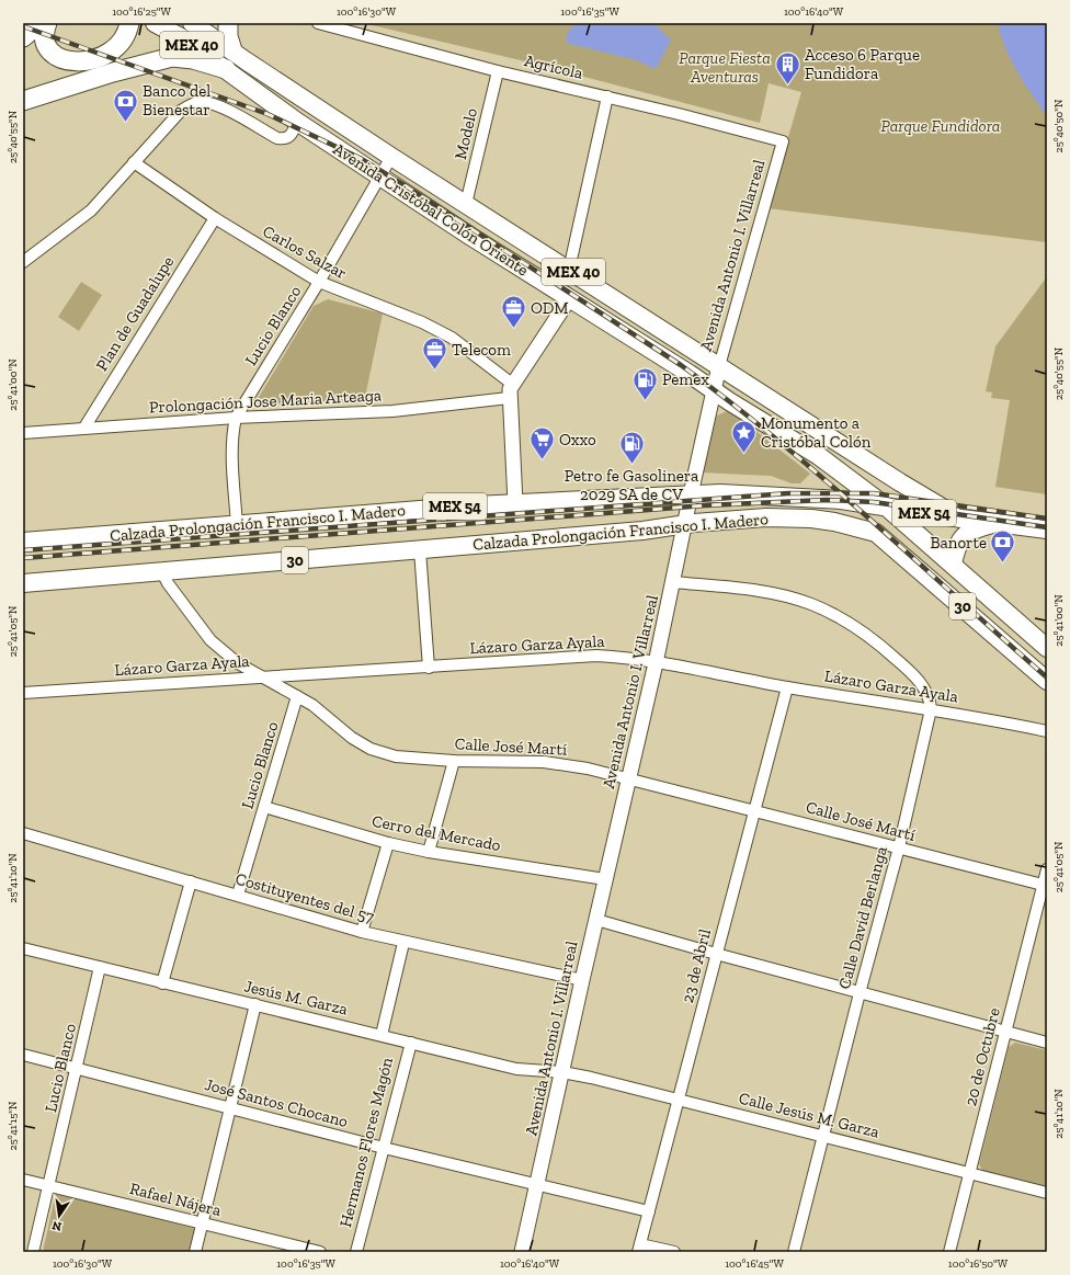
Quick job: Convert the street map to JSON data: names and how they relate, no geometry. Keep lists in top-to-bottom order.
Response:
{
  "streets": {
    "main road": [
      "MEX 40",
      "Avenida Cristóbal Colón Oriente",
      "MEX 54",
      "Calzada Prolongación Francisco I. Madero",
      "30"
    ],
    "street": [
      "Agrícola",
      "Modelo",
      "Carlos Salzar",
      "Avenida Antonio I. Villarreal",
      "Plan de Guadalupe",
      "Lucio Blanco",
      "Prolongación Jose Maria Arteaga",
      "Lázaro Garza Ayala",
      "Calle José Martí",
      "Cerro del Mercado",
      "Costituyentes del 57",
      "Calle David Berlanga",
      "23 de Abril",
      "Jesús M. Garza",
      "20 de Octubre",
      "José Santos Chocano",
      "Calle Jesús M. Garza",
      "Hermanos Flores Magón",
      "Rafael Nájera"
    ]
  },
  "crossings": [
    ["Agrícola", "Modelo"],
    ["Agrícola", "Avenida Antonio I. Villarreal"],
    ["Modelo", "Avenida Cristóbal Colón Oriente"],
    ["Avenida Cristóbal Colón Oriente", "Avenida Antonio I. Villarreal"],
    ["Avenida Cristóbal Colón Oriente", "Lucio Blanco"],
    ["Avenida Cristóbal Colón Oriente", "MEX 54"],
    ["Avenida Cristóbal Colón Oriente", "Calzada Prolongación Francisco I. Madero"],
    ["Avenida Cristóbal Colón Oriente", "30"],
    ["Carlos Salzar", "Plan de Guadalupe"],
    ["Carlos Salzar", "Lucio Blanco"],
    ["Avenida Antonio I. Villarreal", "Calzada Prolongación Francisco I. Madero"],
    ["Avenida Antonio I. Villarreal", "Lázaro Garza Ayala"],
    ["Avenida Antonio I. Villarreal", "Calle José Martí"],
    ["Avenida Antonio I. Villarreal", "Cerro del Mercado"],
    ["Avenida Antonio I. Villarreal", "Costituyentes del 57"],
    ["Avenida Antonio I. Villarreal", "Jesús M. Garza"],
    ["Avenida Antonio I. Villarreal", "José Santos Chocano"],
    ["Avenida Antonio I. Villarreal", "Calle Jesús M. Garza"],
    ["Plan de Guadalupe", "Prolongación Jose Maria Arteaga"],
    ["Lucio Blanco", "Prolongación Jose Maria Arteaga"],
    ["Lucio Blanco", "Calzada Prolongación Francisco I. Madero"],
    ["Lucio Blanco", "Calle José Martí"],
    ["Lucio Blanco", "Cerro del Mercado"],
    ["Lucio Blanco", "Costituyentes del 57"],
    ["Lucio Blanco", "Jesús M. Garza"],
    ["Lucio Blanco", "José Santos Chocano"],
    ["Lucio Blanco", "Rafael Nájera"],
    ["MEX 54", "Calzada Prolongación Francisco I. Madero"],
    ["MEX 54", "30"],
    ["Calzada Prolongación Francisco I. Madero", "30"],
    ["Calzada Prolongación Francisco I. Madero", "Calle José Martí"],
    ["Lázaro Garza Ayala", "Calle José Martí"],
    ["Lázaro Garza Ayala", "Calle David Berlanga"],
    ["Lázaro Garza Ayala", "23 de Abril"],
    ["Calle José Martí", "Calle David Berlanga"],
    ["Calle José Martí", "23 de Abril"],
    ["Calle José Martí", "20 de Octubre"],
    ["Costituyentes del 57", "Hermanos Flores Magón"],
    ["Calle David Berlanga", "Calle Jesús M. Garza"],
    ["23 de Abril", "José Santos Chocano"],
    ["23 de Abril", "Calle Jesús M. Garza"],
    ["Jesús M. Garza", "Calle Jesús M. Garza"],
    ["Jesús M. Garza", "Hermanos Flores Magón"],
    ["20 de Octubre", "Calle Jesús M. Garza"],
    ["José Santos Chocano", "Hermanos Flores Magón"]
  ],
  "parks": ["Parque Fiesta Aventuras", "Parque Fundidora"],
  "places": {
    "building": ["Acceso 6 Parque Fundidora"],
    "bank": ["Banco del Bienestar", "Banorte"],
    "office": ["ODM", "Telecom"],
    "fuel station": ["Pemex", "Petro fe Gasolinera 2029 SA de CV"],
    "place": ["Monumento a Cristóbal Colón"],
    "supermarket": ["Oxxo"]
  },
  "north": "bottom",
  "coordinates": [
    "100°16'25\"W",
    "100°16'30\"W",
    "100°16'35\"W",
    "100°16'40\"W",
    "25°40'50\"N",
    "25°40'55\"N",
    "25°41'00\"N",
    "25°41'05\"N",
    "25°41'10\"N",
    "25°41'15\"N",
    "100°16'45\"W",
    "100°16'50\"W"
  ]
}
